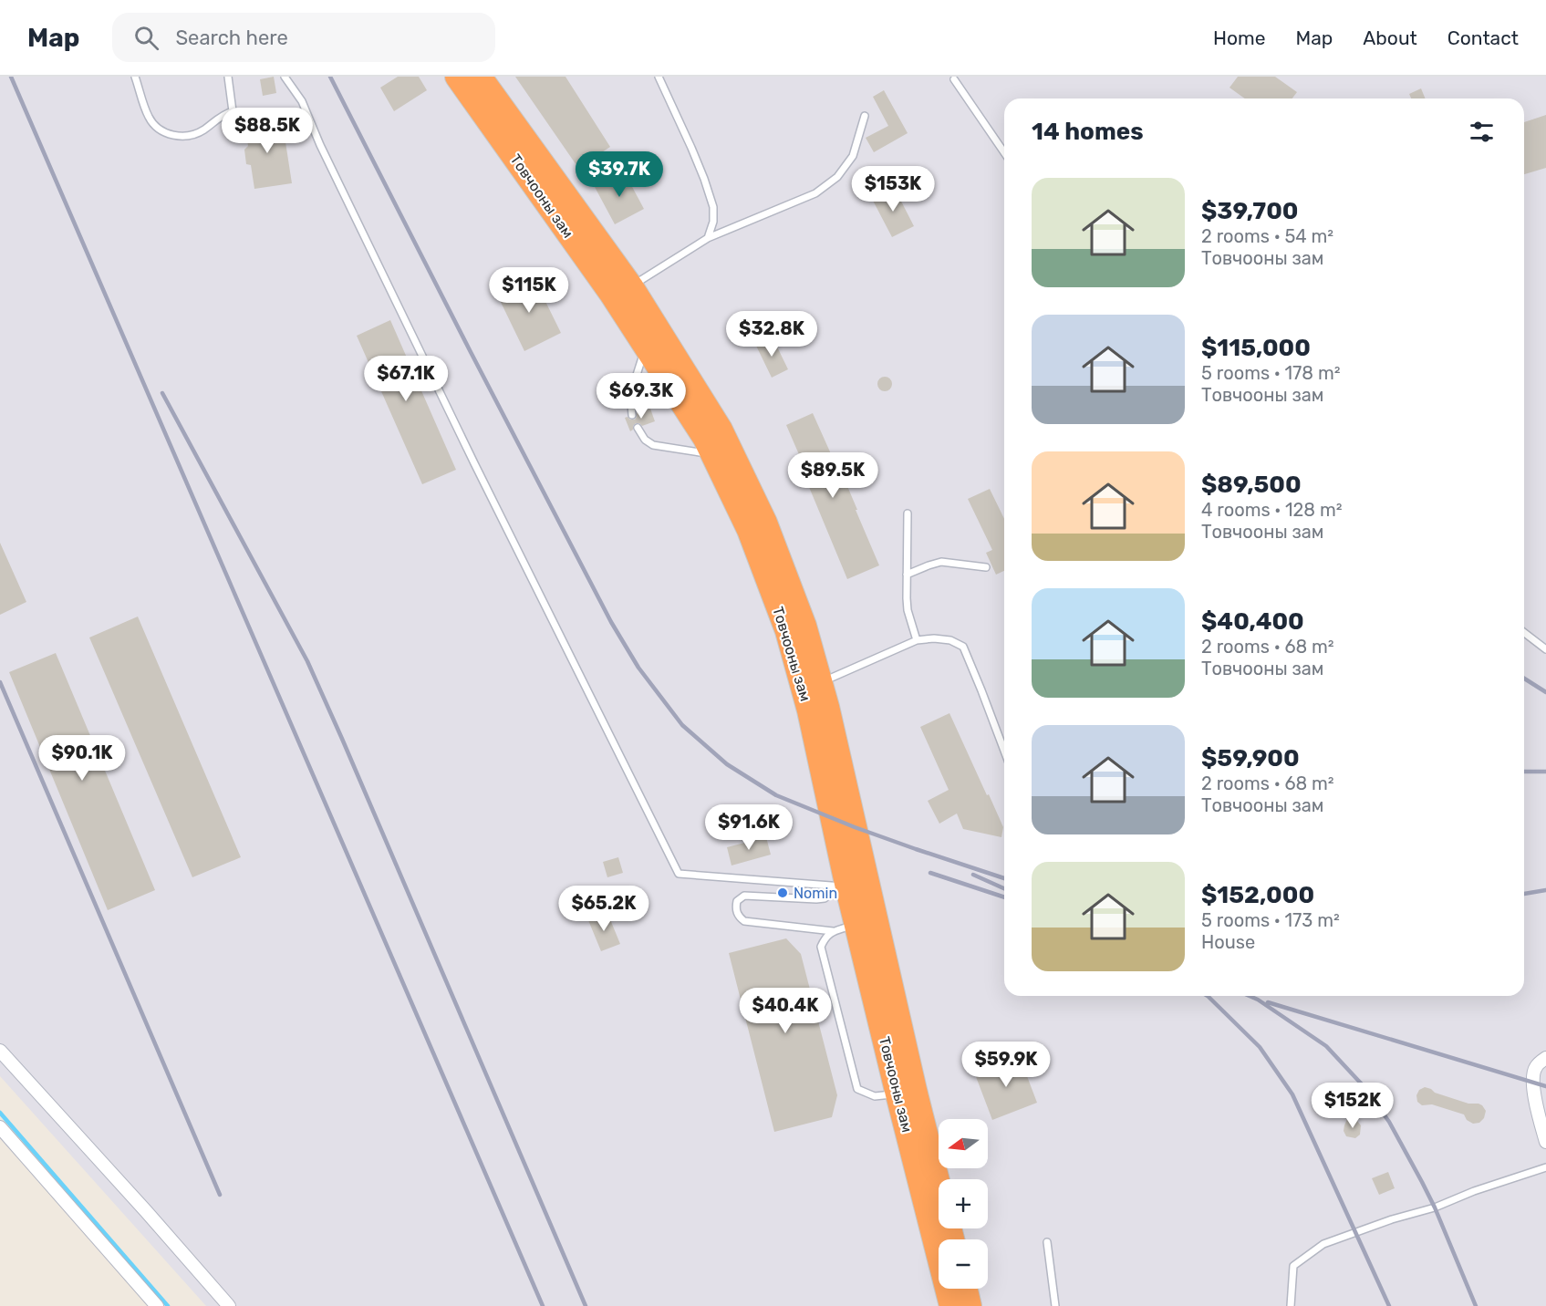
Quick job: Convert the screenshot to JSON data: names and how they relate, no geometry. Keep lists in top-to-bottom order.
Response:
{
  "streets": {
    "highway": ["Товчооны зам"]
  },
  "places": ["Nomin"],
  "north": "left",
  "page": {
    "header": "Map",
    "search": "Search here",
    "nav": [
      "Home",
      "Map",
      "About",
      "Contact"
    ],
    "heading": "14 homes",
    "price": [
      "$88.5K",
      "$39.7K",
      "$153K",
      "$115K",
      "$32.8K",
      "$67.1K",
      "$69.3K",
      "$89.5K",
      "$90.1K",
      "$91.6K",
      "$65.2K",
      "$40.4K",
      "$59.9K",
      "$152K"
    ],
    "list": [
      {
        "name": "$39,700",
        "note": "2 rooms · 54 m² · Товчооны зам"
      },
      {
        "name": "$115,000",
        "note": "5 rooms · 178 m² · Товчооны зам"
      },
      {
        "name": "$89,500",
        "note": "4 rooms · 128 m² · Товчооны зам"
      },
      {
        "name": "$40,400",
        "note": "2 rooms · 68 m² · Товчооны зам"
      },
      {
        "name": "$59,900",
        "note": "2 rooms · 68 m² · Товчооны зам"
      },
      {
        "name": "$152,000",
        "note": "5 rooms · 173 m² · House"
      }
    ],
    "map_buttons": ["+", "−"]
  }
}
